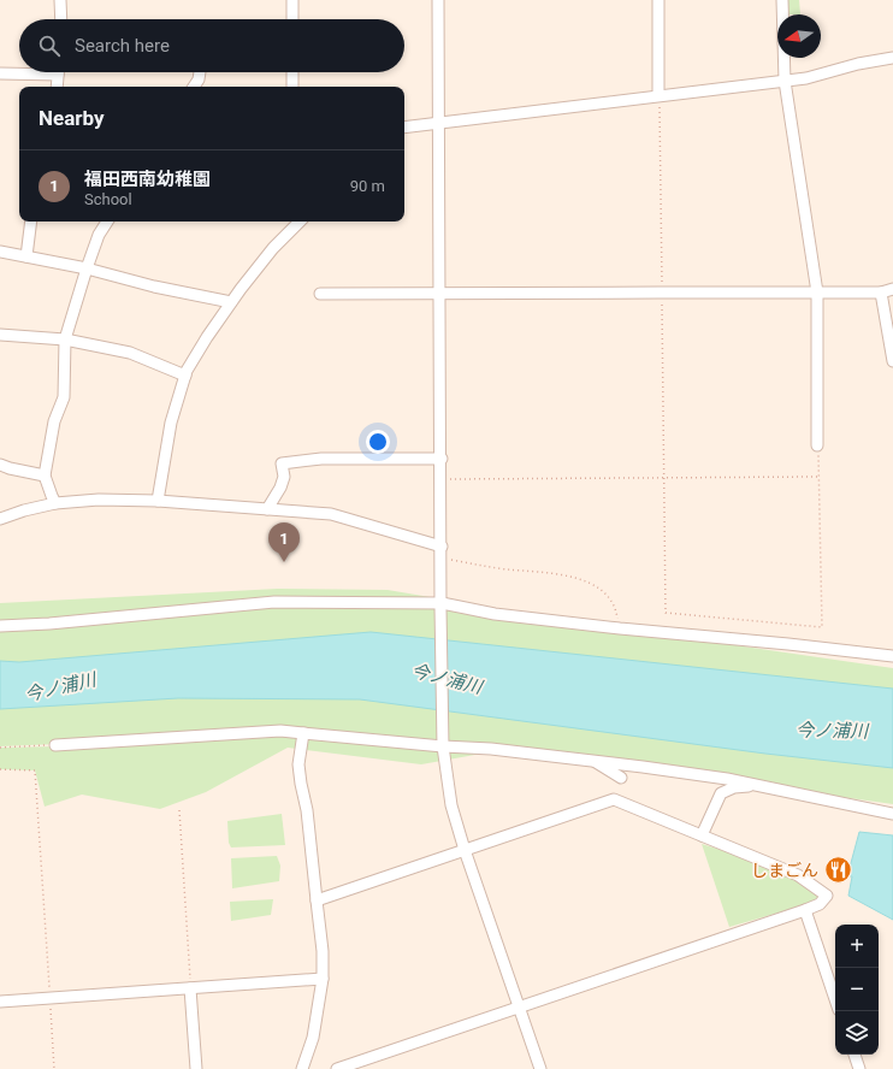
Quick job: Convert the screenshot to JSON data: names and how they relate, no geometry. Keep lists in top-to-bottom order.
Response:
{
  "water": ["今ノ浦川"],
  "places": {
    "restaurant": ["しまごん"]
  },
  "north": "left",
  "page": {
    "search": "Search here",
    "heading": "Nearby",
    "list": [
      {
        "mark": "1",
        "name": "福田西南幼稚園",
        "note": "School",
        "value": "90 m"
      }
    ],
    "pins": "1",
    "map_buttons": ["+", "−"]
  }
}
